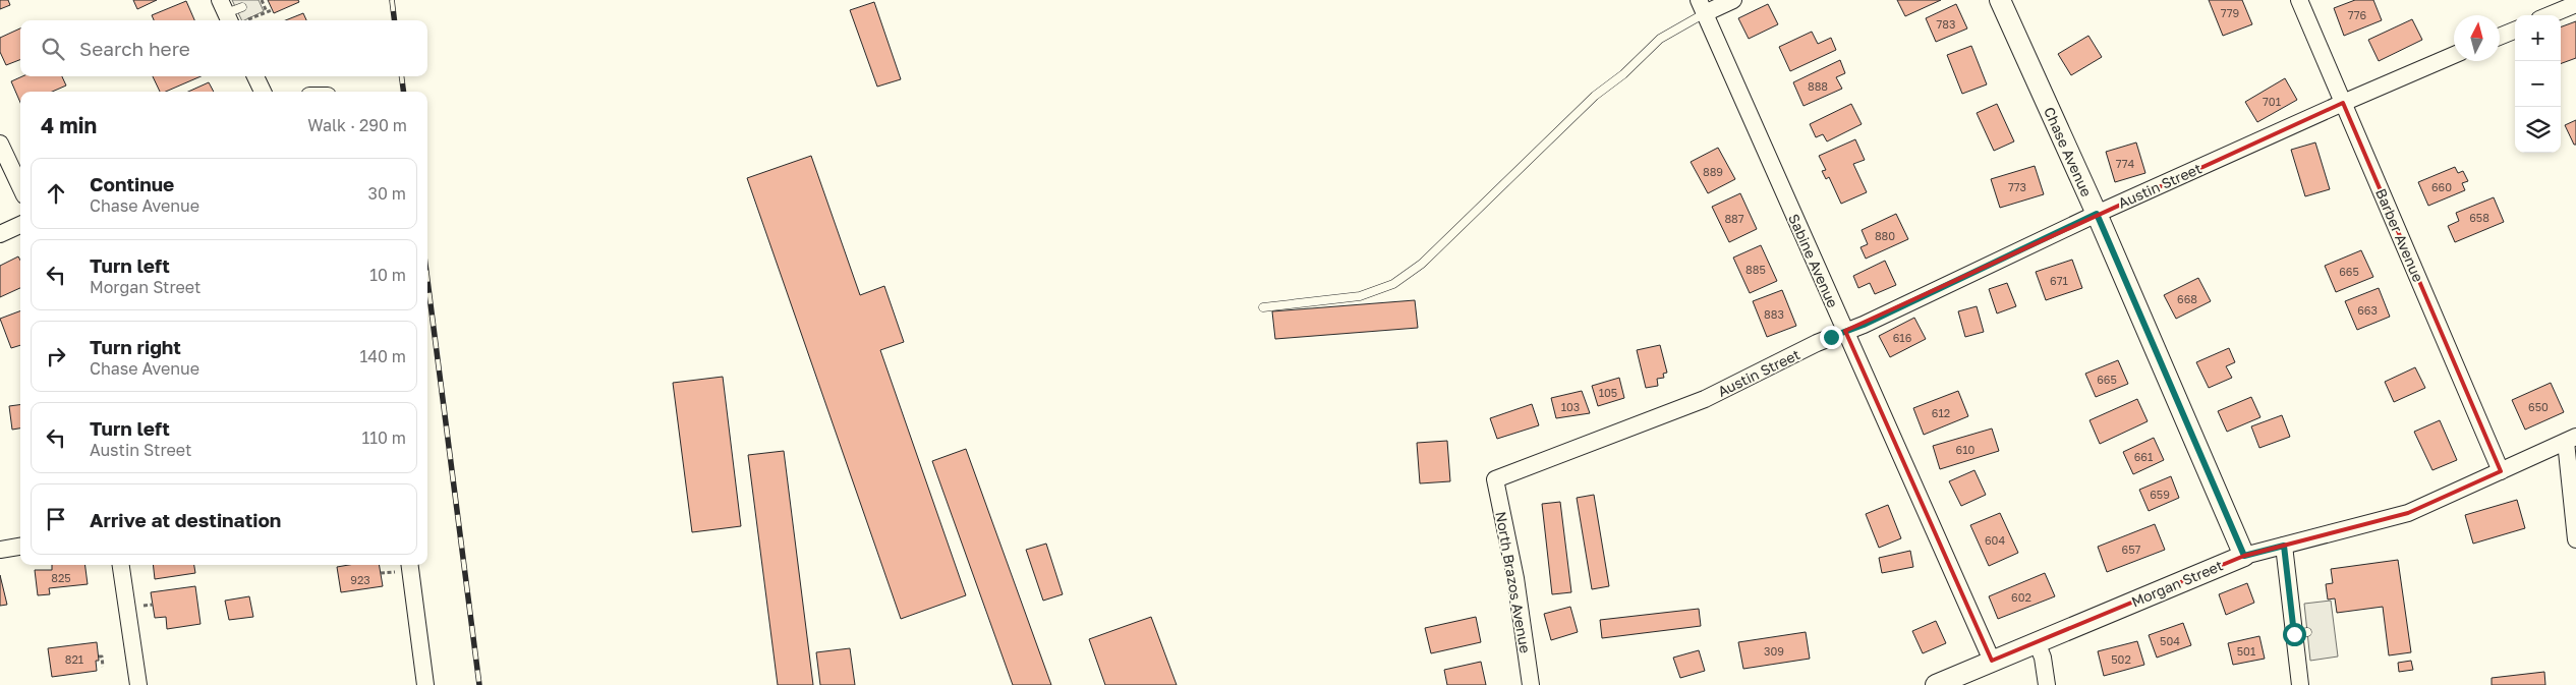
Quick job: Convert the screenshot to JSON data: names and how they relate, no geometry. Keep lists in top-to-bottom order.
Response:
{
  "streets": {
    "street": [
      "Chase Avenue",
      "Austin Street",
      "Barber Avenue",
      "Sabine Avenue",
      "North Brazos Avenue",
      "Morgan Street"
    ]
  },
  "crossings": [
    ["Chase Avenue", "Austin Street"],
    ["Chase Avenue", "Morgan Street"],
    ["Austin Street", "Barber Avenue"],
    ["Austin Street", "Sabine Avenue"],
    ["Austin Street", "North Brazos Avenue"],
    ["Barber Avenue", "Morgan Street"],
    ["Sabine Avenue", "Morgan Street"]
  ],
  "house_numbers": [
    "779",
    "776",
    "783",
    "888",
    "701",
    "774",
    "889",
    "773",
    "660",
    "658",
    "887",
    "880",
    "885",
    "665",
    "671",
    "668",
    "663",
    "883",
    "616",
    "665",
    "105",
    "103",
    "650",
    "612",
    "610",
    "661",
    "659",
    "604",
    "657",
    "825",
    "923",
    "602",
    "504",
    "309",
    "501",
    "821",
    "502"
  ],
  "north": "top",
  "page": {
    "map_buttons": ["+", "−"],
    "search": "Search here",
    "heading": ["4 min", "Walk · 290 m"],
    "list": [
      ["Continue", "Chase Avenue", "30 m"],
      ["Turn left", "Morgan Street", "10 m"],
      ["Turn right", "Chase Avenue", "140 m"],
      ["Turn left", "Austin Street", "110 m"],
      "Arrive at destination"
    ]
  }
}
